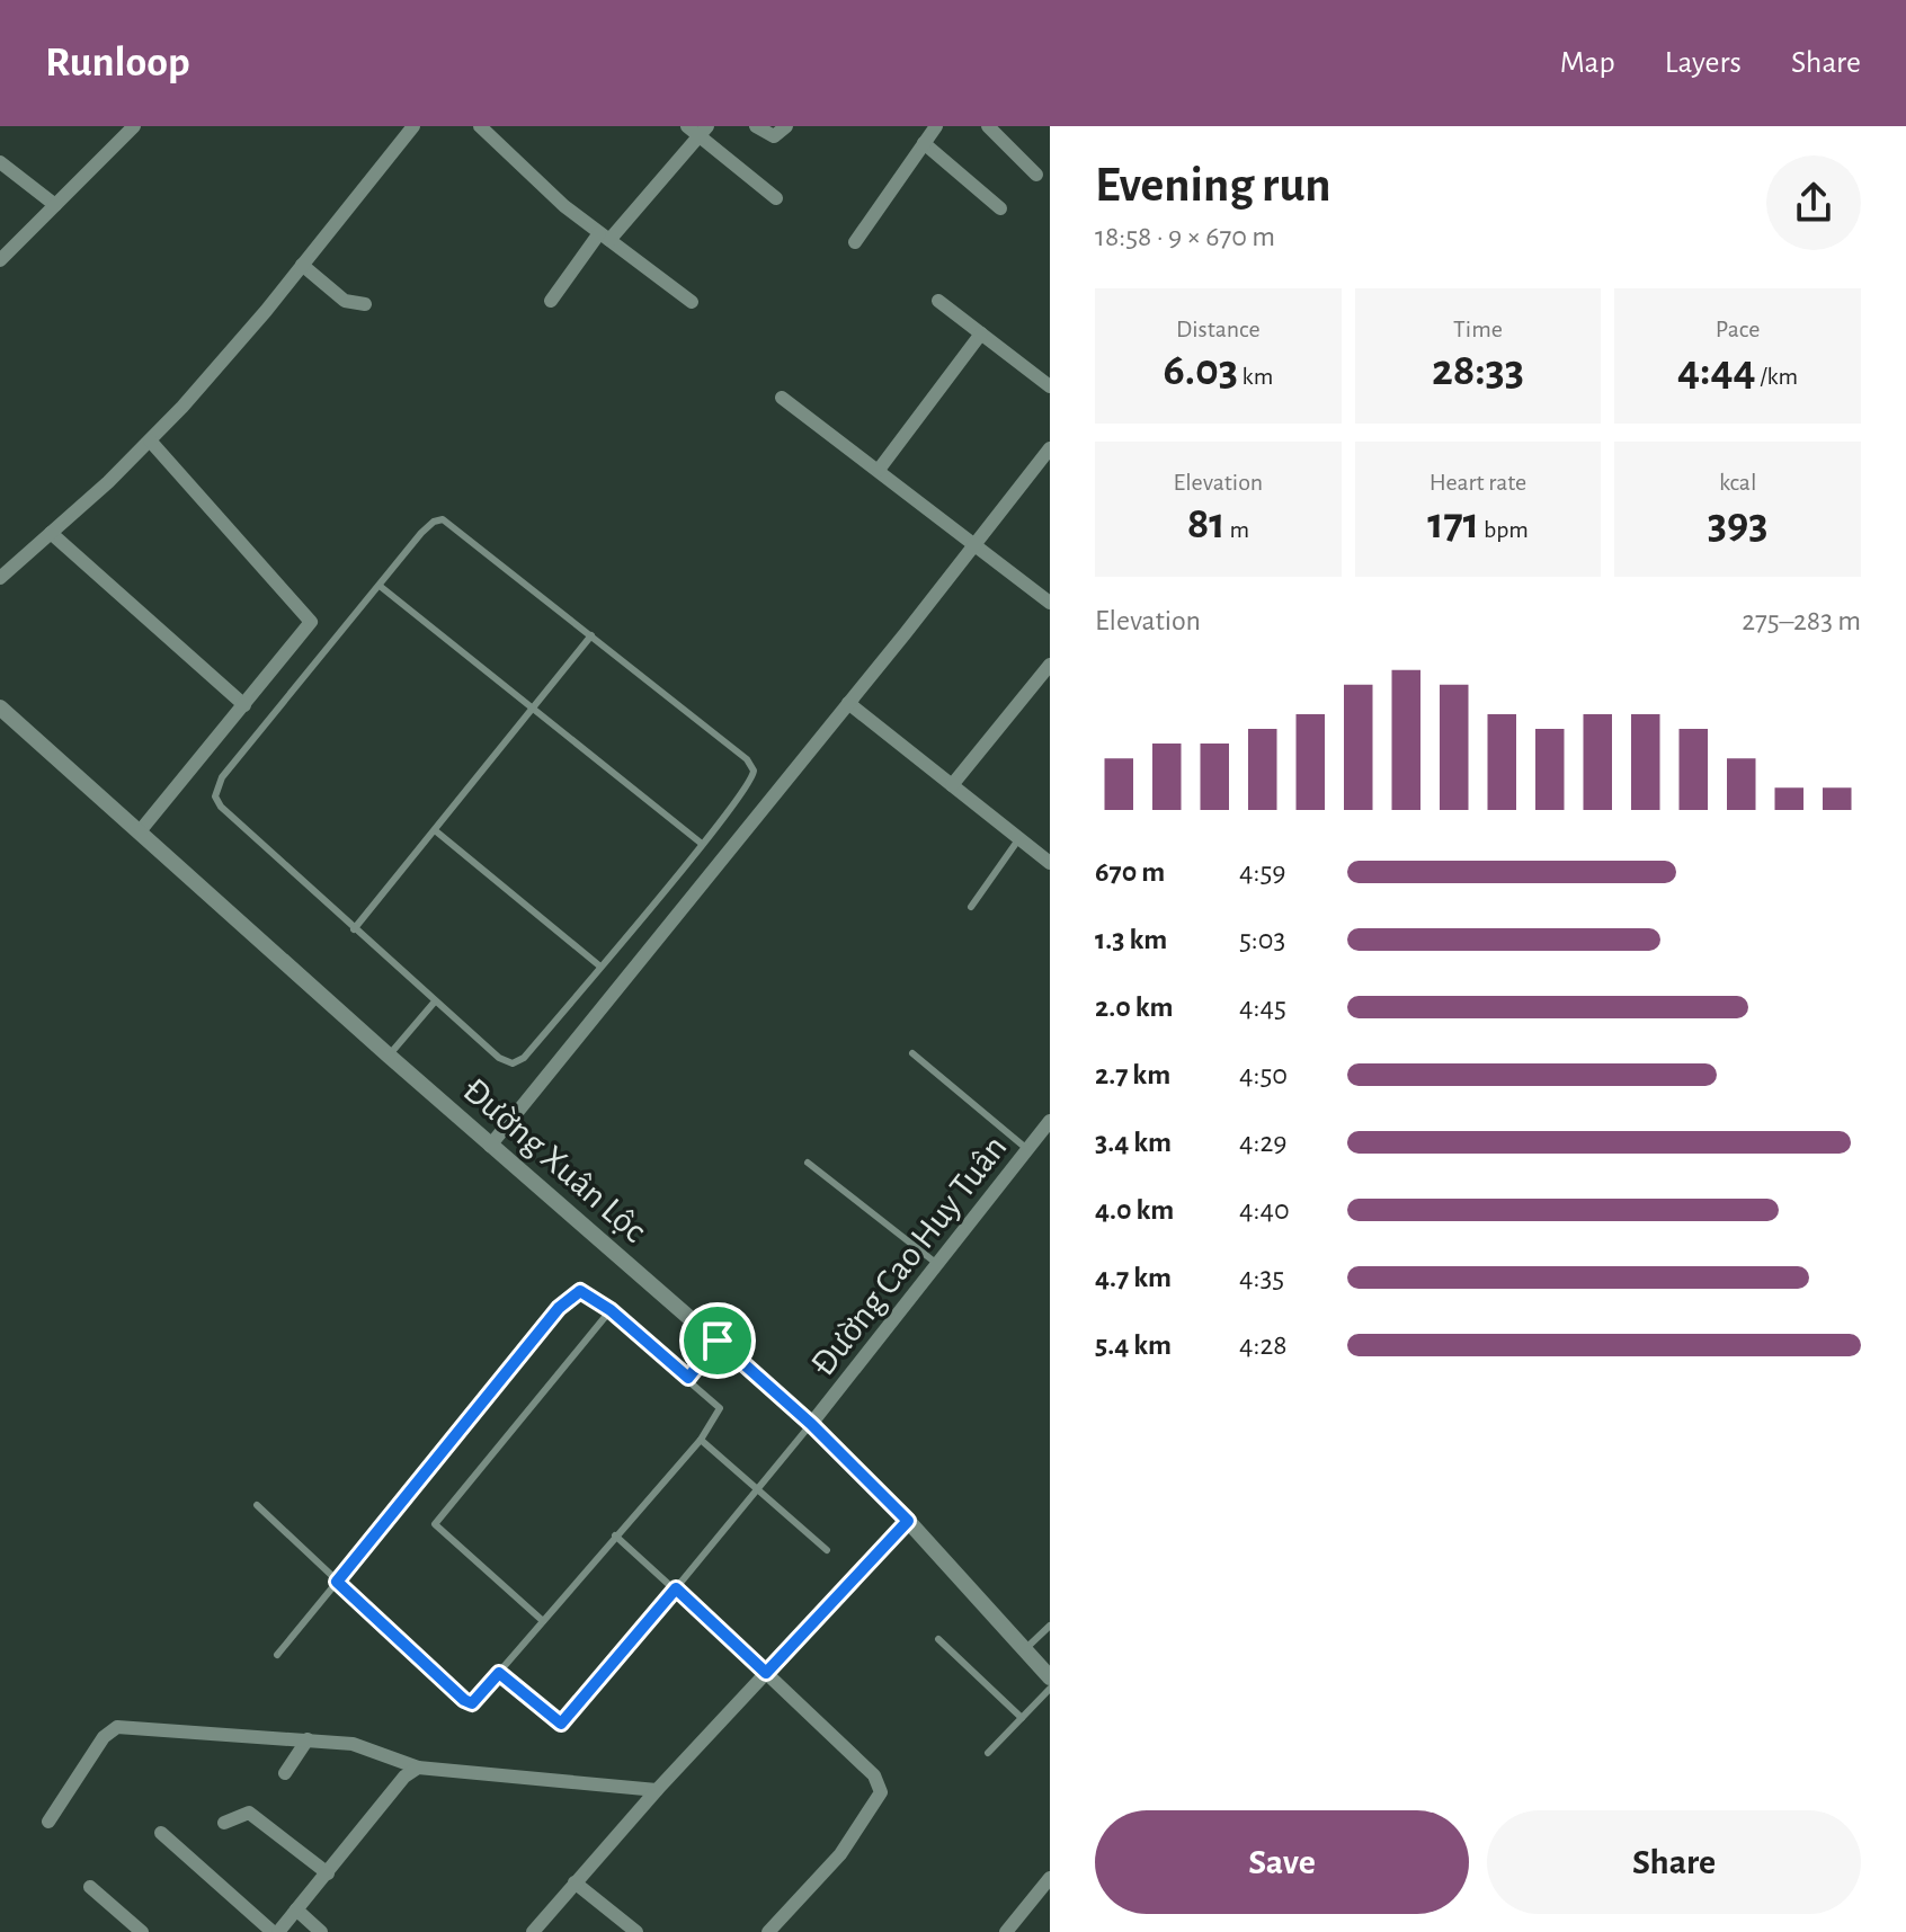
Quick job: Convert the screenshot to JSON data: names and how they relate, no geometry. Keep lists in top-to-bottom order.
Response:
{
  "streets": {
    "street": ["Đường Xuân Lộc", "Đường Cao Huy Tuân"]
  },
  "crossings": [
    ["Đường Xuân Lộc", "Đường Cao Huy Tuân"]
  ],
  "page": {
    "header": "Runloop",
    "nav": ["Map", "Layers", "Share"],
    "heading": ["Evening run", "18:58 · 9 × 670 m"],
    "stats": [
      ["Distance", "6.03 km"],
      ["Time", "28:33"],
      ["Pace", "4:44 /km"],
      ["Elevation", "81 m"],
      ["Heart rate", "171 bpm"],
      ["kcal", "393"]
    ],
    "chart": ["Elevation", "275–283 m"],
    "list": [
      {
        "name": "670 m",
        "note": "4:59"
      },
      {
        "name": "1.3 km",
        "note": "5:03"
      },
      {
        "name": "2.0 km",
        "note": "4:45"
      },
      {
        "name": "2.7 km",
        "note": "4:50"
      },
      {
        "name": "3.4 km",
        "note": "4:29"
      },
      {
        "name": "4.0 km",
        "note": "4:40"
      },
      {
        "name": "4.7 km",
        "note": "4:35"
      },
      {
        "name": "5.4 km",
        "note": "4:28"
      }
    ],
    "buttons": ["Save", "Share"]
  }
}
